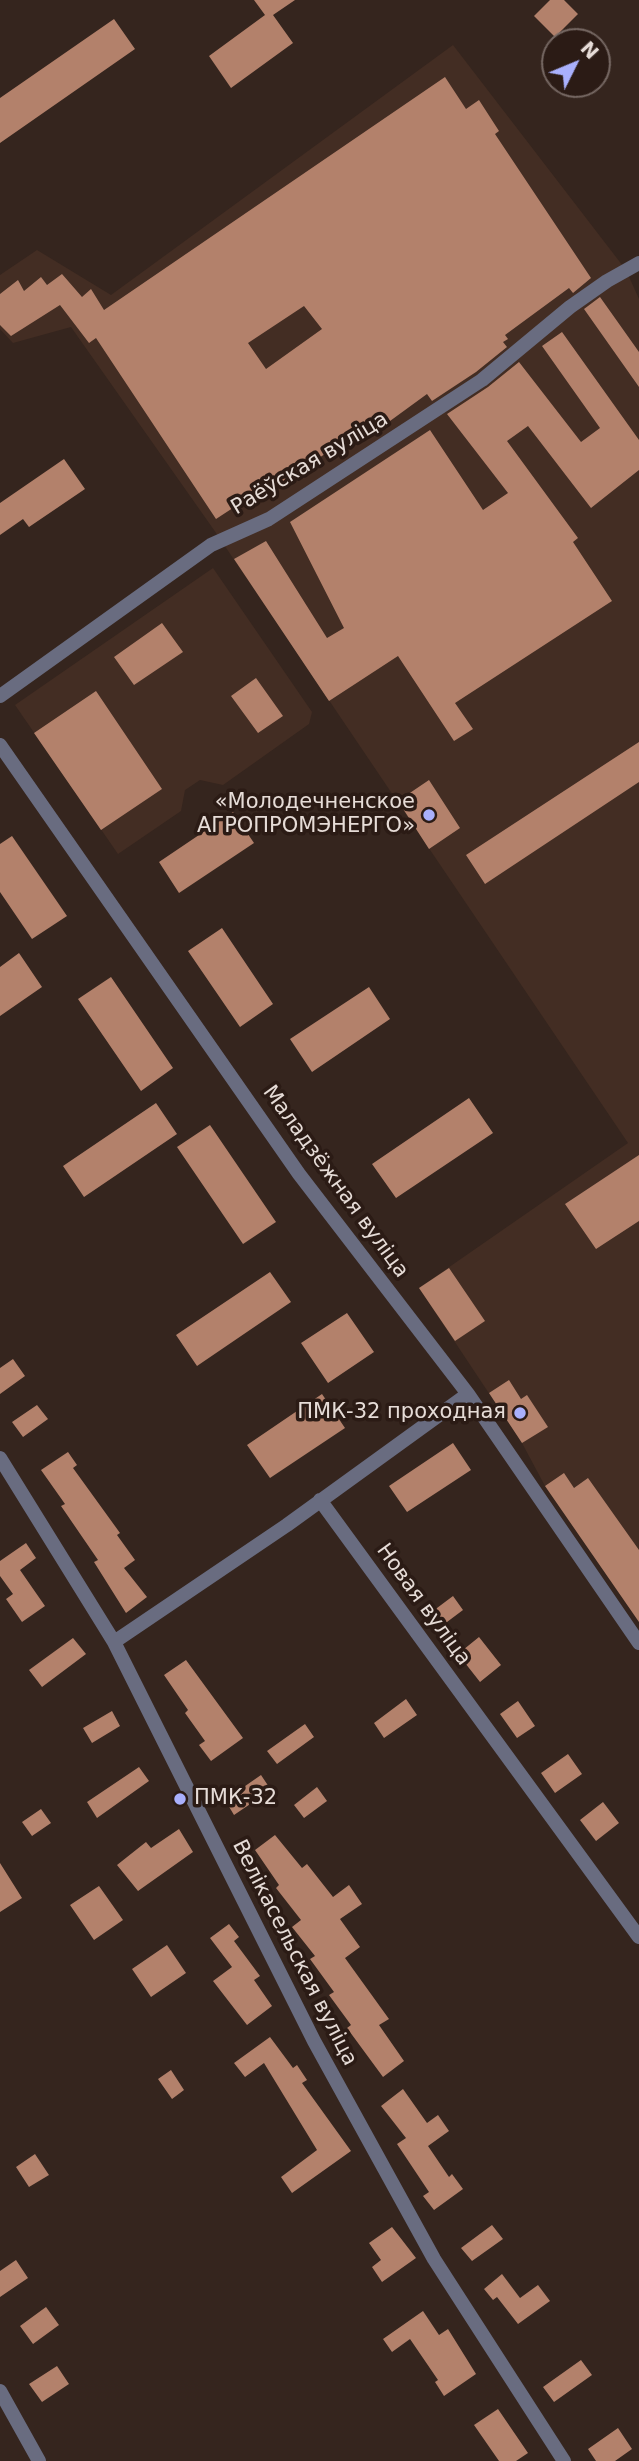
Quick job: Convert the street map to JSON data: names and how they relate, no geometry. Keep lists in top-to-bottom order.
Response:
{
  "streets": {
    "street": [
      "Раёўская вуліца",
      "Маладзёжная вуліца",
      "Новая вуліца",
      "Велікасельская вуліца"
    ]
  },
  "places": ["«Молодечненское АГРОПРОМЭНЕРГО»", "ПМК-32 проходная", "ПМК-32"],
  "north": "top right"
}
